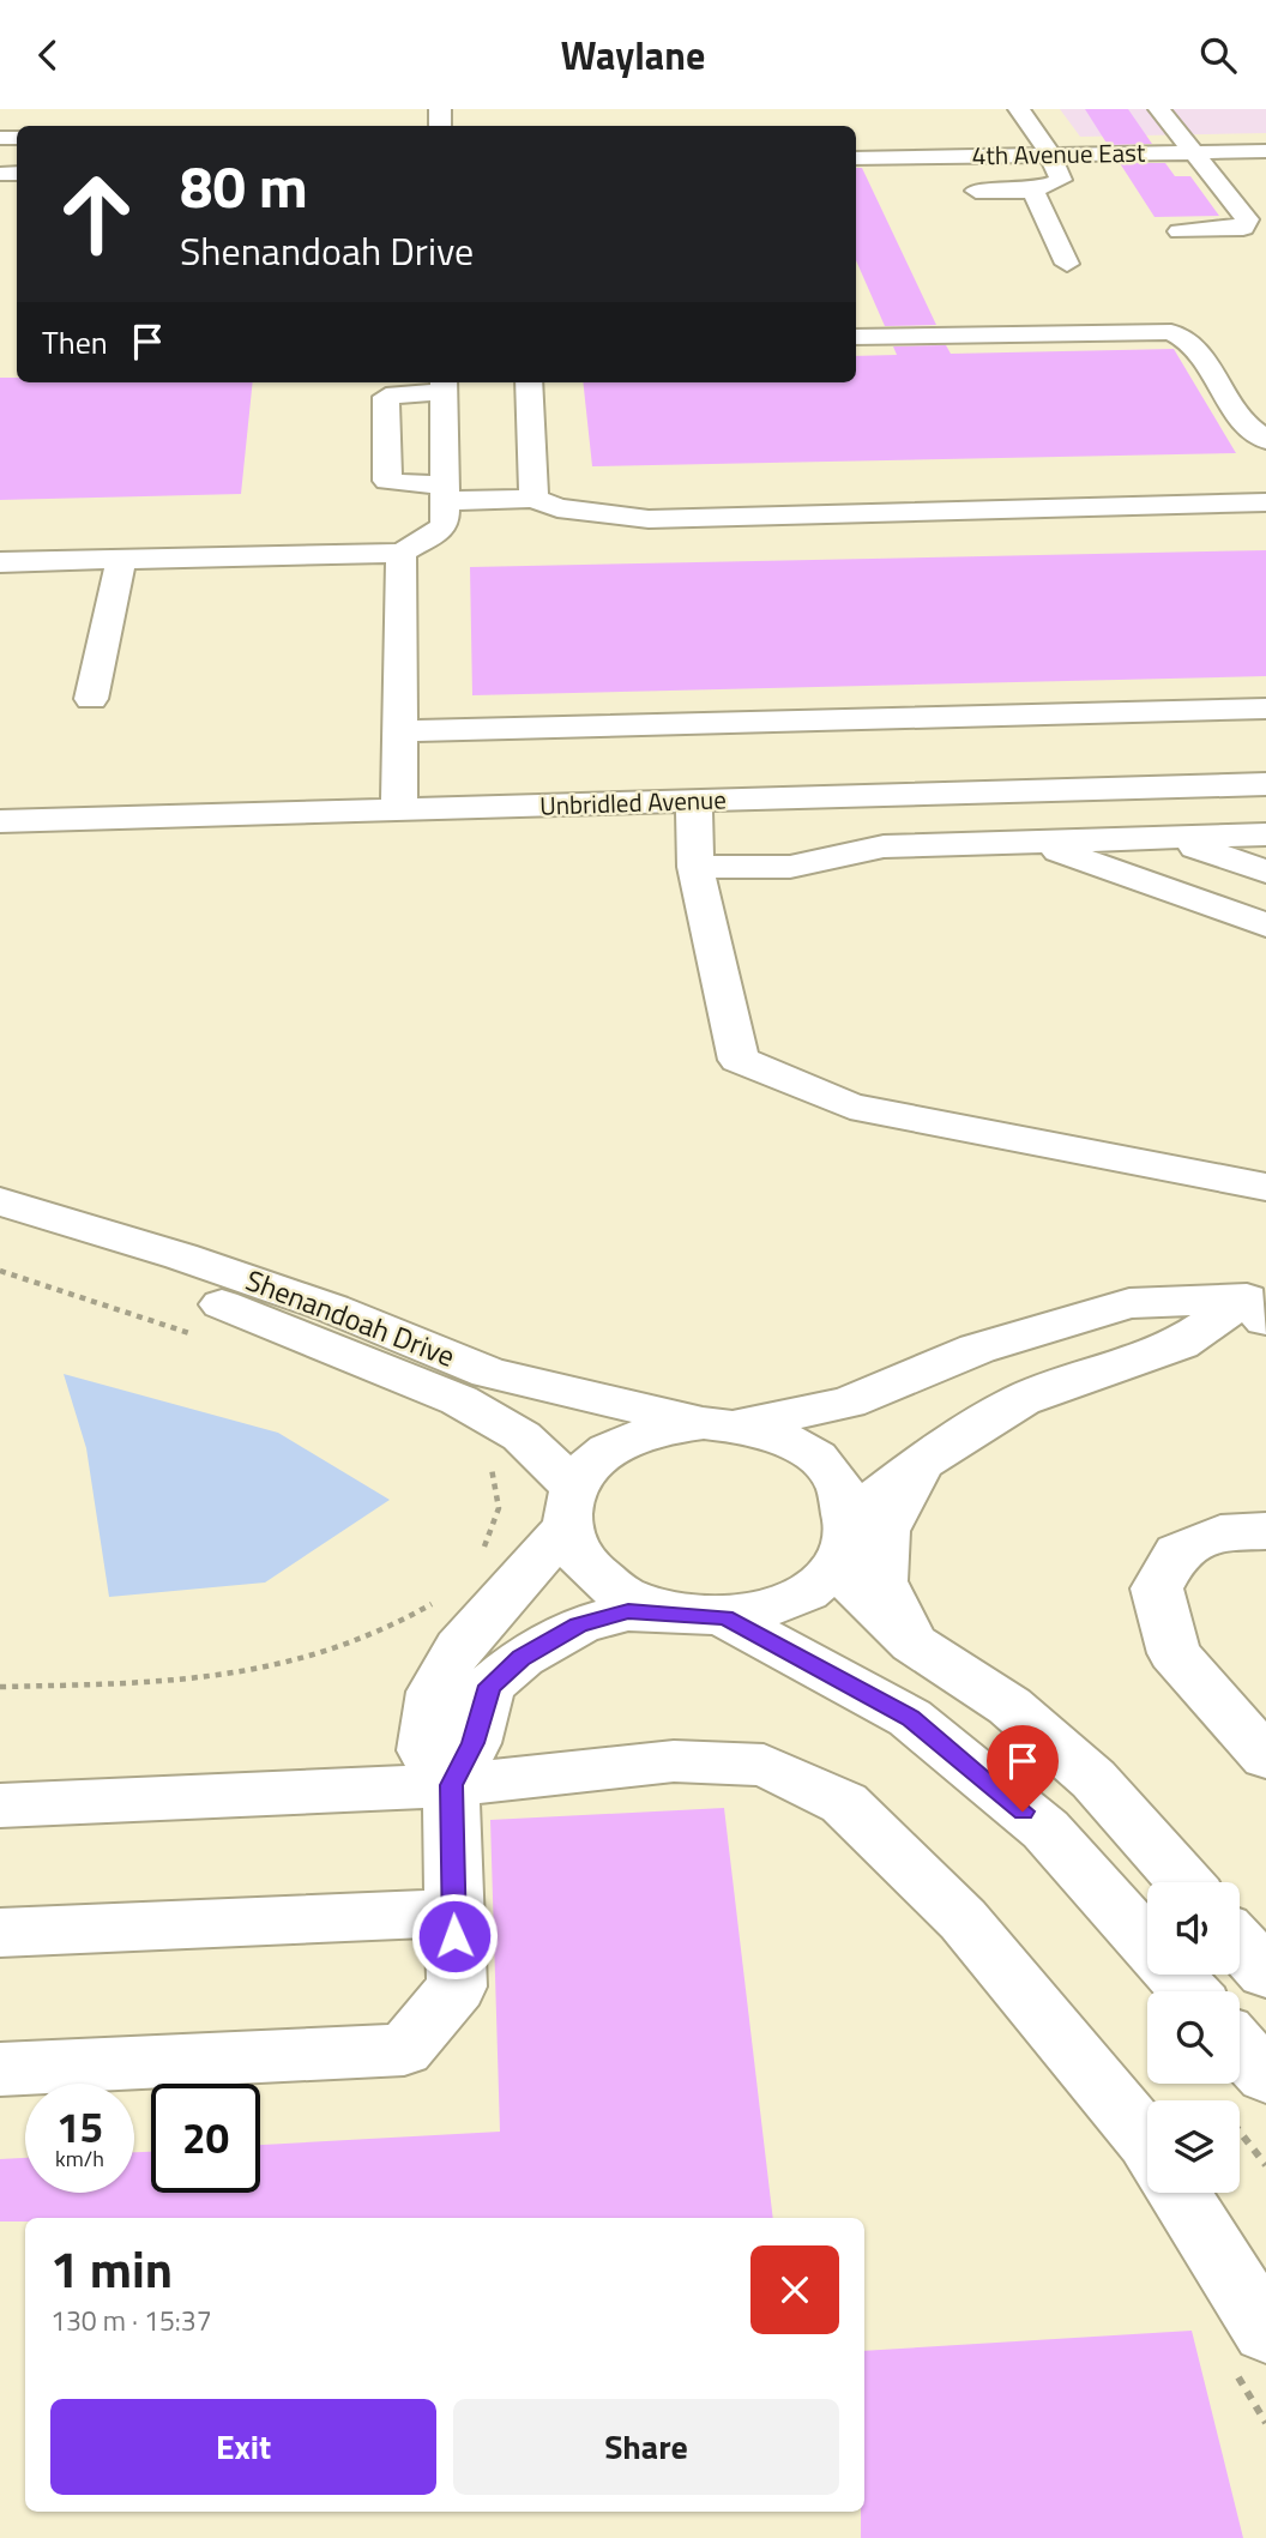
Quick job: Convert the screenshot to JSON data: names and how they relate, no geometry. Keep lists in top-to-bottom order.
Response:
{
  "streets": {
    "street": ["4th Avenue East", "Unbridled Avenue", "Shenandoah Drive"]
  },
  "page": {
    "header": "Waylane",
    "turn": ["80 m", "Shenandoah Drive"],
    "then": "Then",
    "speed": "15 km/h",
    "limit": "20",
    "heading": ["1 min", "130 m · 15:37"],
    "buttons": ["Exit", "Share"]
  }
}
